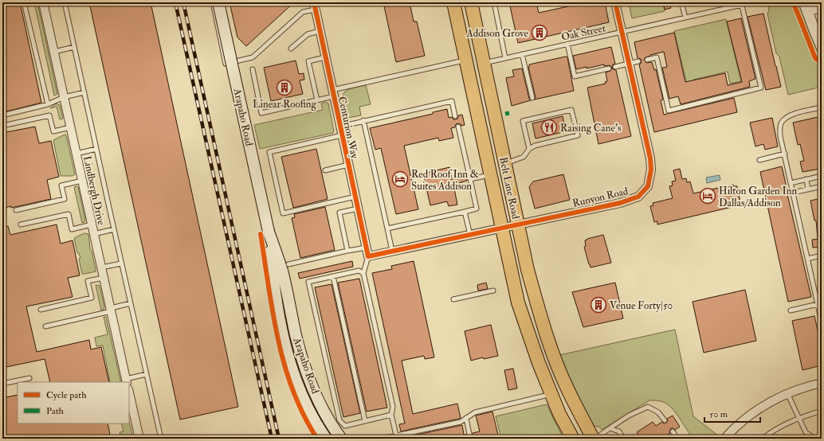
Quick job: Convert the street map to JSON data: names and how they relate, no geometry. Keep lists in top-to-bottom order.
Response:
{
  "streets": {
    "main road": ["Arapaho Road", "Belt Line Road"],
    "street": ["Centurion Way", "Lindbergh Drive", "Runyon Road"],
    "lane": ["Oak Street"]
  },
  "crossings": [
    ["Oak Street", "Belt Line Road"],
    ["Oak Street", "Runyon Road"],
    ["Centurion Way", "Runyon Road"],
    ["Belt Line Road", "Runyon Road"]
  ],
  "places": {
    "building": ["Addison Grove", "Linear Roofing", "Venue Forty|50"],
    "restaurant": ["Raising Cane's"],
    "hotel": ["Red Roof Inn & Suites Addison", "Hilton Garden Inn Dallas/Addison"]
  },
  "legend": ["Cycle path", "Path"],
  "scale_bar": "50 m"
}
